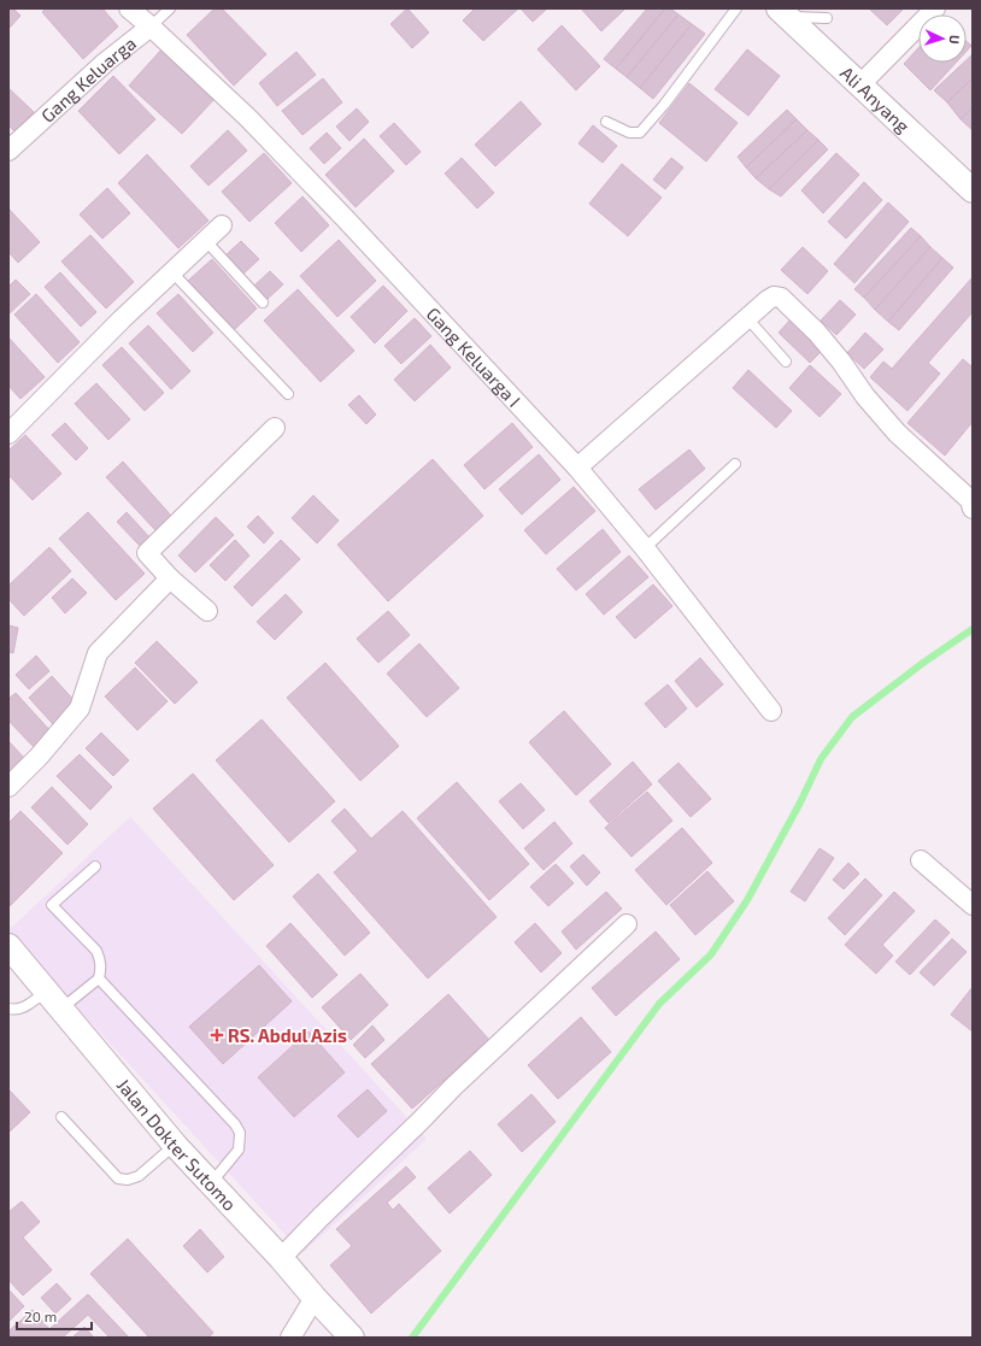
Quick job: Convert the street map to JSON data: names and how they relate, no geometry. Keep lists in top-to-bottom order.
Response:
{
  "streets": {
    "street": [
      "Gang Keluarga",
      "Ali Anyang",
      "Gang Keluarga I",
      "Jalan Dokter Sutomo"
    ]
  },
  "crossings": [
    ["Gang Keluarga", "Gang Keluarga I"]
  ],
  "places": {
    "health": ["RS. Abdul Azis"]
  },
  "scale_bar": "20 m",
  "north": "right"
}
